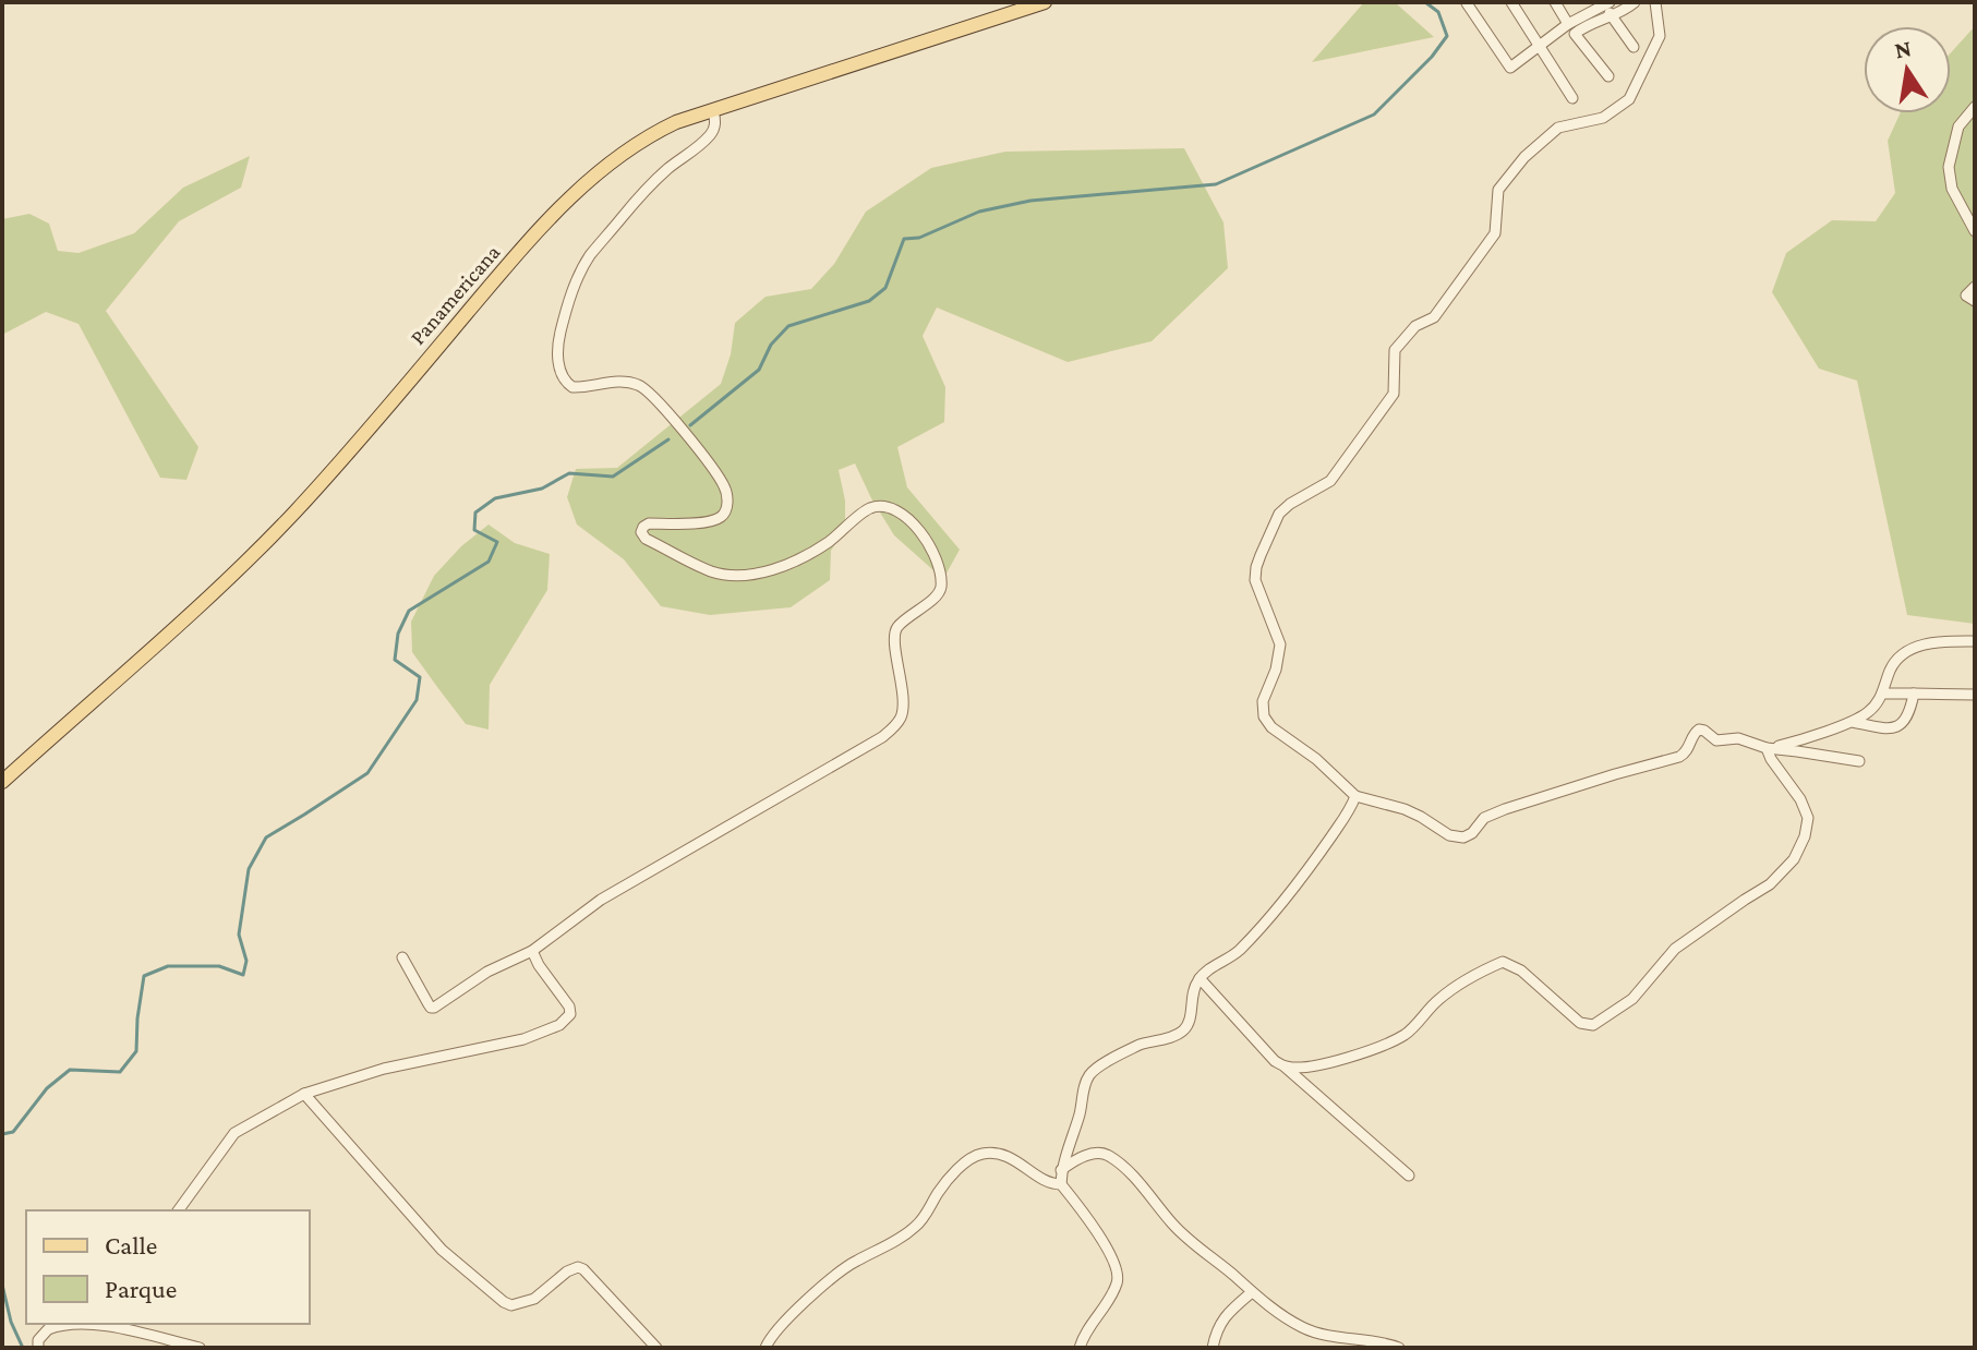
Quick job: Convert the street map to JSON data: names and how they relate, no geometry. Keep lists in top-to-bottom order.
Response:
{
  "streets": {
    "main road": ["Panamericana"]
  },
  "legend": ["Calle", "Parque"],
  "north": "top"
}
